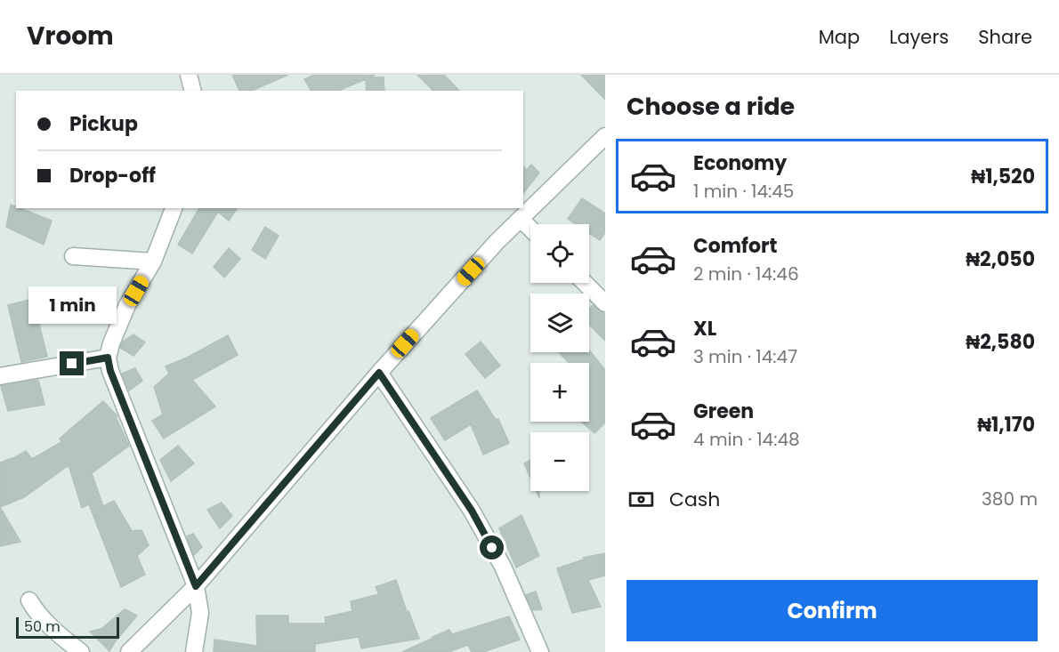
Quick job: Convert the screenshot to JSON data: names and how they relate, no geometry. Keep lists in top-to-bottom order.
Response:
{
  "scale_bar": "50 m",
  "page": {
    "header": "Vroom",
    "nav": ["Map", "Layers", "Share"],
    "heading": "Choose a ride",
    "banner": ["Pickup", "Drop-off"],
    "list": [
      {
        "name": "Economy",
        "note": "1 min · 14:45",
        "value": "₦1,520"
      },
      {
        "name": "Comfort",
        "note": "2 min · 14:46",
        "value": "₦2,050"
      },
      {
        "name": "XL",
        "note": "3 min · 14:47",
        "value": "₦2,580"
      },
      {
        "name": "Green",
        "note": "4 min · 14:48",
        "value": "₦1,170"
      }
    ],
    "map_buttons": ["+", "−"],
    "bubble": "1 min",
    "pay": ["Cash", "380 m"],
    "buttons": "Confirm",
    "scale": "50 m"
  }
}
